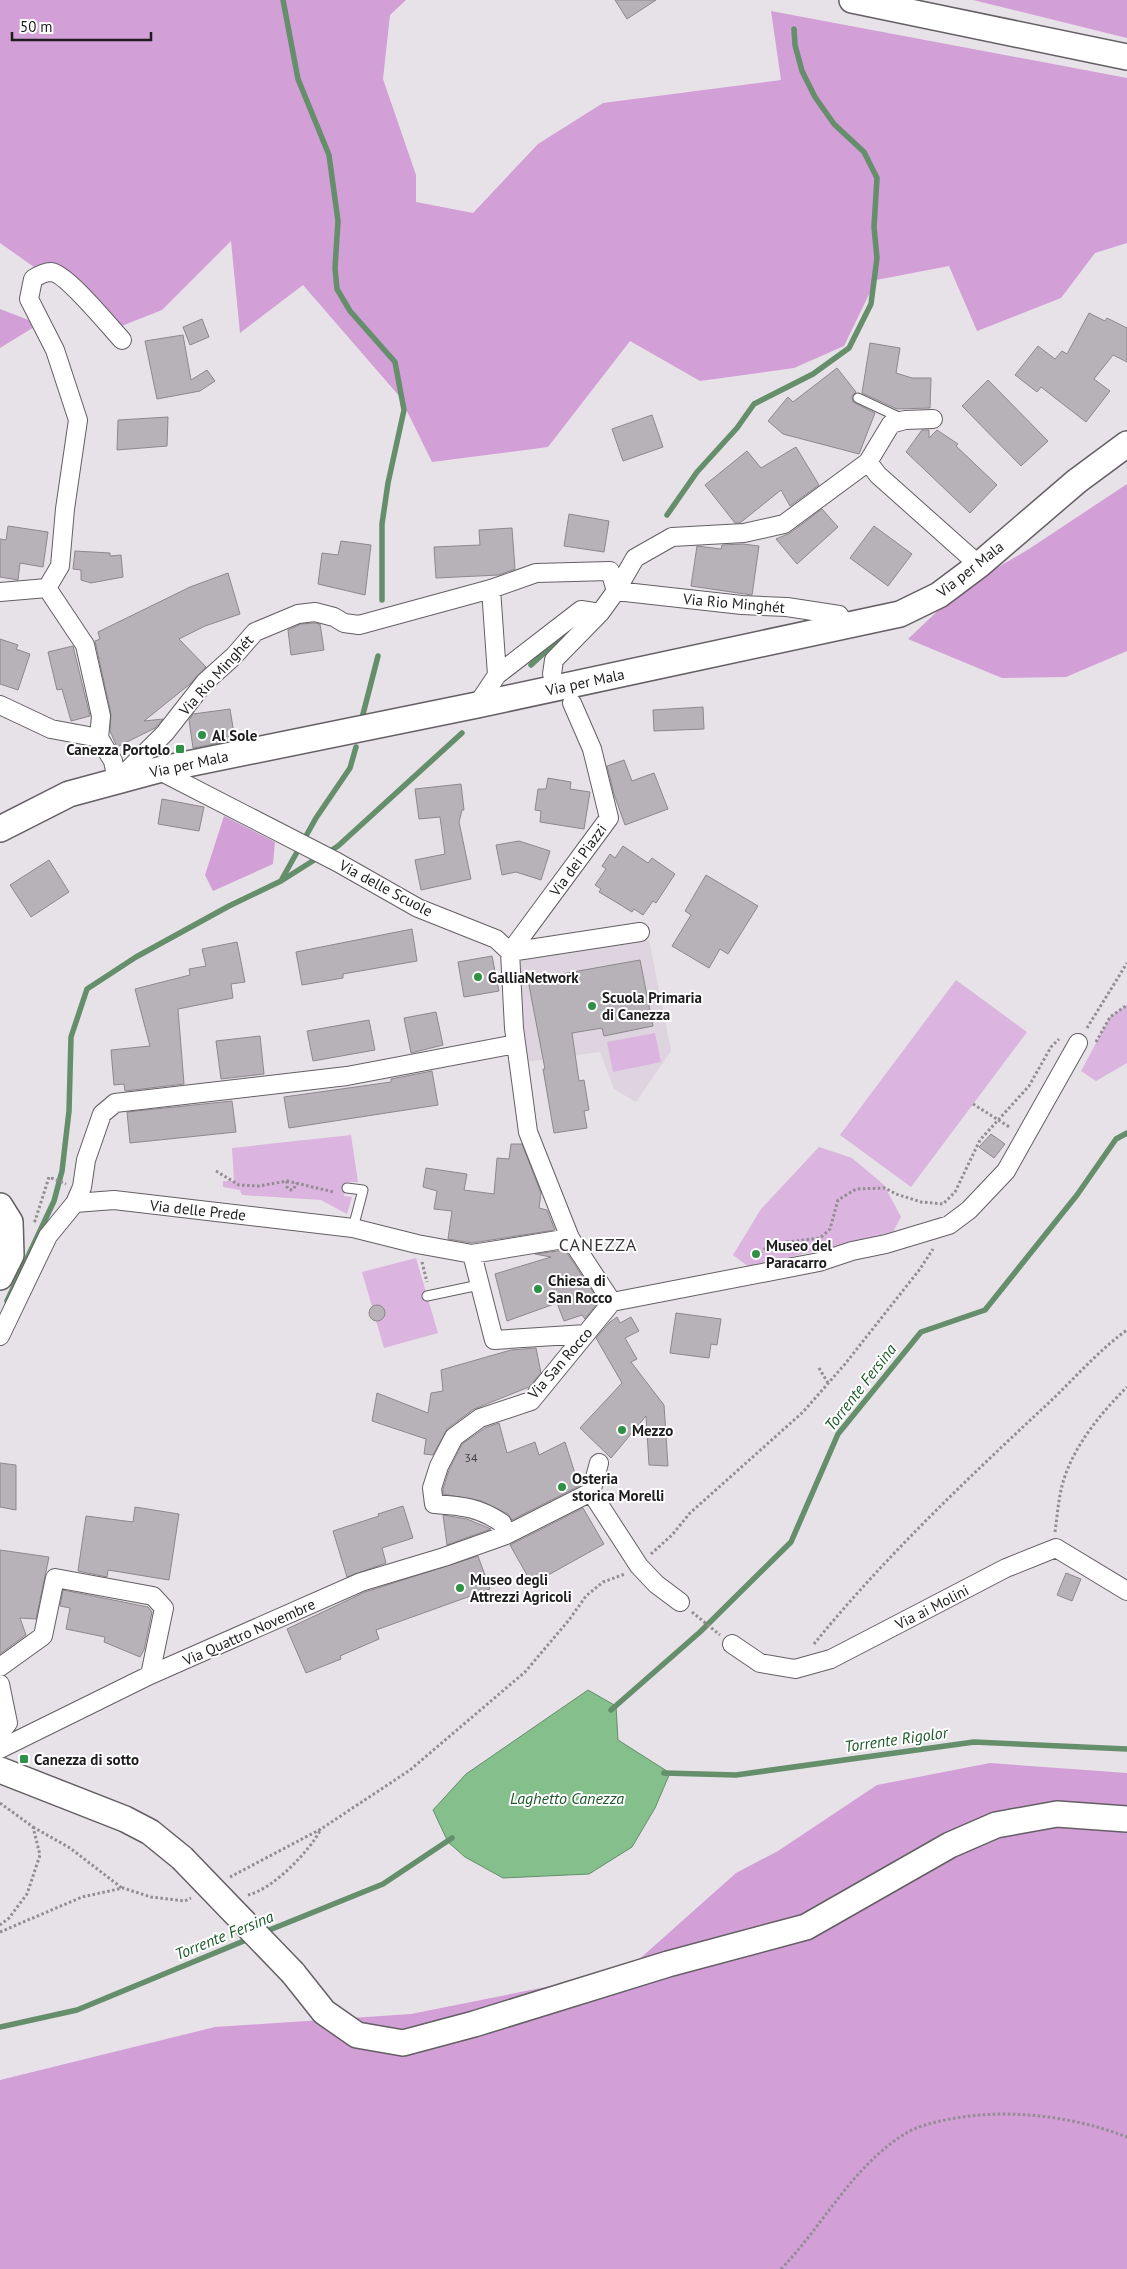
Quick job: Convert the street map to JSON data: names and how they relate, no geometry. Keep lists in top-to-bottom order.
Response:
{
  "streets": {
    "main road": ["Via per Mala"],
    "street": [
      "Via Rio Minghét",
      "Via dei Piazzi",
      "Via delle Scuole",
      "Via delle Prede",
      "Via San Rocco",
      "Via ai Molini",
      "Via Quattro Novembre"
    ]
  },
  "crossings": [
    ["Via per Mala", "Via Rio Minghét"],
    ["Via per Mala", "Via delle Scuole"],
    ["Via dei Piazzi", "Via delle Scuole"],
    ["Via San Rocco", "Via Quattro Novembre"]
  ],
  "districts": ["CANEZZA"],
  "water": ["Torrente Fersina", "Torrente Rigolor", "Laghetto Canezza"],
  "places": {
    "other": [
      "Al Sole",
      "GalliaNetwork",
      "Scuola Primaria di Canezza",
      "Museo del Paracarro",
      "Chiesa di San Rocco",
      "Mezzo",
      "Osteria storica Morelli",
      "Museo degli Attrezzi Agricoli"
    ],
    "transit": ["Canezza Portolo", "Canezza di sotto"]
  },
  "house_numbers": ["34"],
  "scale_bar": "50 m"
}
